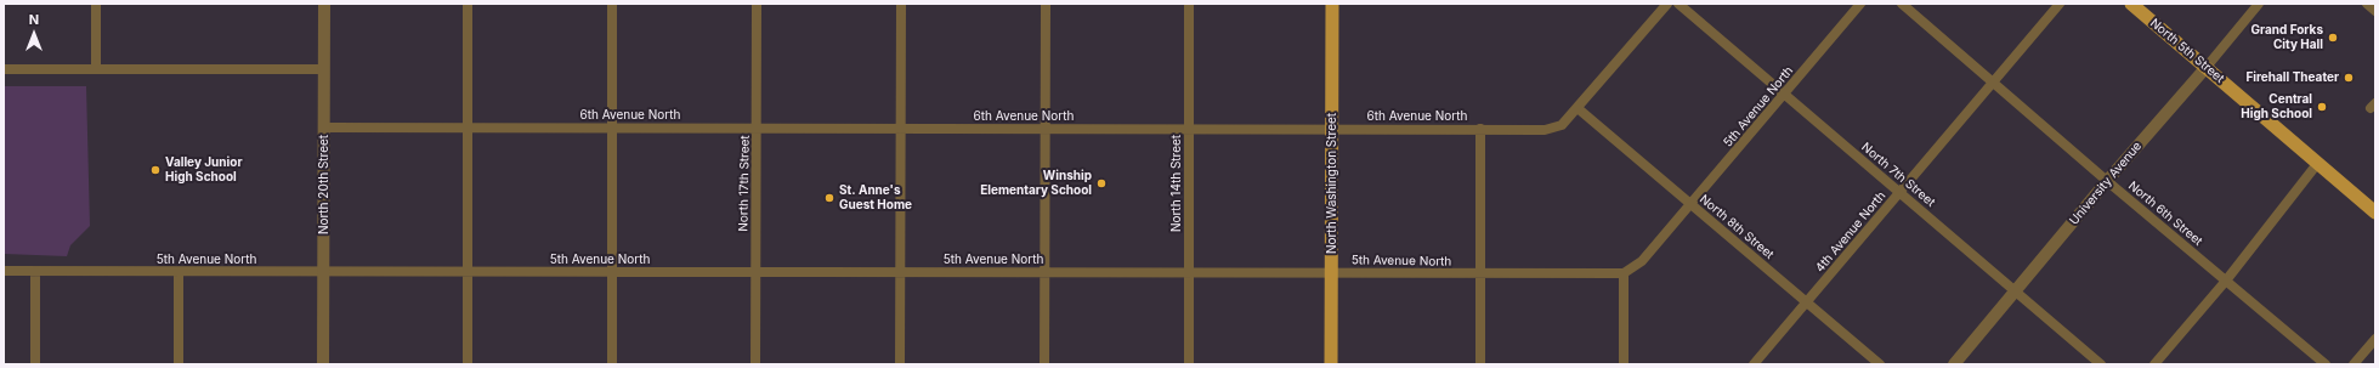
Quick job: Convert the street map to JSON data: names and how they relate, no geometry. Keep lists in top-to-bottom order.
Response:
{
  "streets": {
    "main road": ["North 5th Street", "North Washington Street"],
    "street": [
      "5th Avenue North",
      "6th Avenue North",
      "North 7th Street",
      "North 17th Street",
      "North 14th Street",
      "University Avenue",
      "North 20th Street",
      "North 6th Street",
      "North 8th Street",
      "4th Avenue North"
    ]
  },
  "crossings": [
    ["North 5th Street", "University Avenue"],
    ["5th Avenue North", "North 7th Street"],
    ["5th Avenue North", "North 17th Street"],
    ["5th Avenue North", "North 14th Street"],
    ["5th Avenue North", "North Washington Street"],
    ["5th Avenue North", "North 20th Street"],
    ["5th Avenue North", "North 8th Street"],
    ["6th Avenue North", "North 17th Street"],
    ["6th Avenue North", "North 14th Street"],
    ["6th Avenue North", "North Washington Street"],
    ["6th Avenue North", "North 20th Street"],
    ["6th Avenue North", "North 8th Street"],
    ["North 7th Street", "University Avenue"],
    ["North 7th Street", "4th Avenue North"],
    ["University Avenue", "North 6th Street"],
    ["North 6th Street", "4th Avenue North"],
    ["North 8th Street", "4th Avenue North"]
  ],
  "places": [
    "Grand Forks City Hall",
    "Firehall Theater",
    "Central High School",
    "Valley Junior High School",
    "Winship Elementary School",
    "St. Anne's Guest Home"
  ],
  "north": "top"
}
